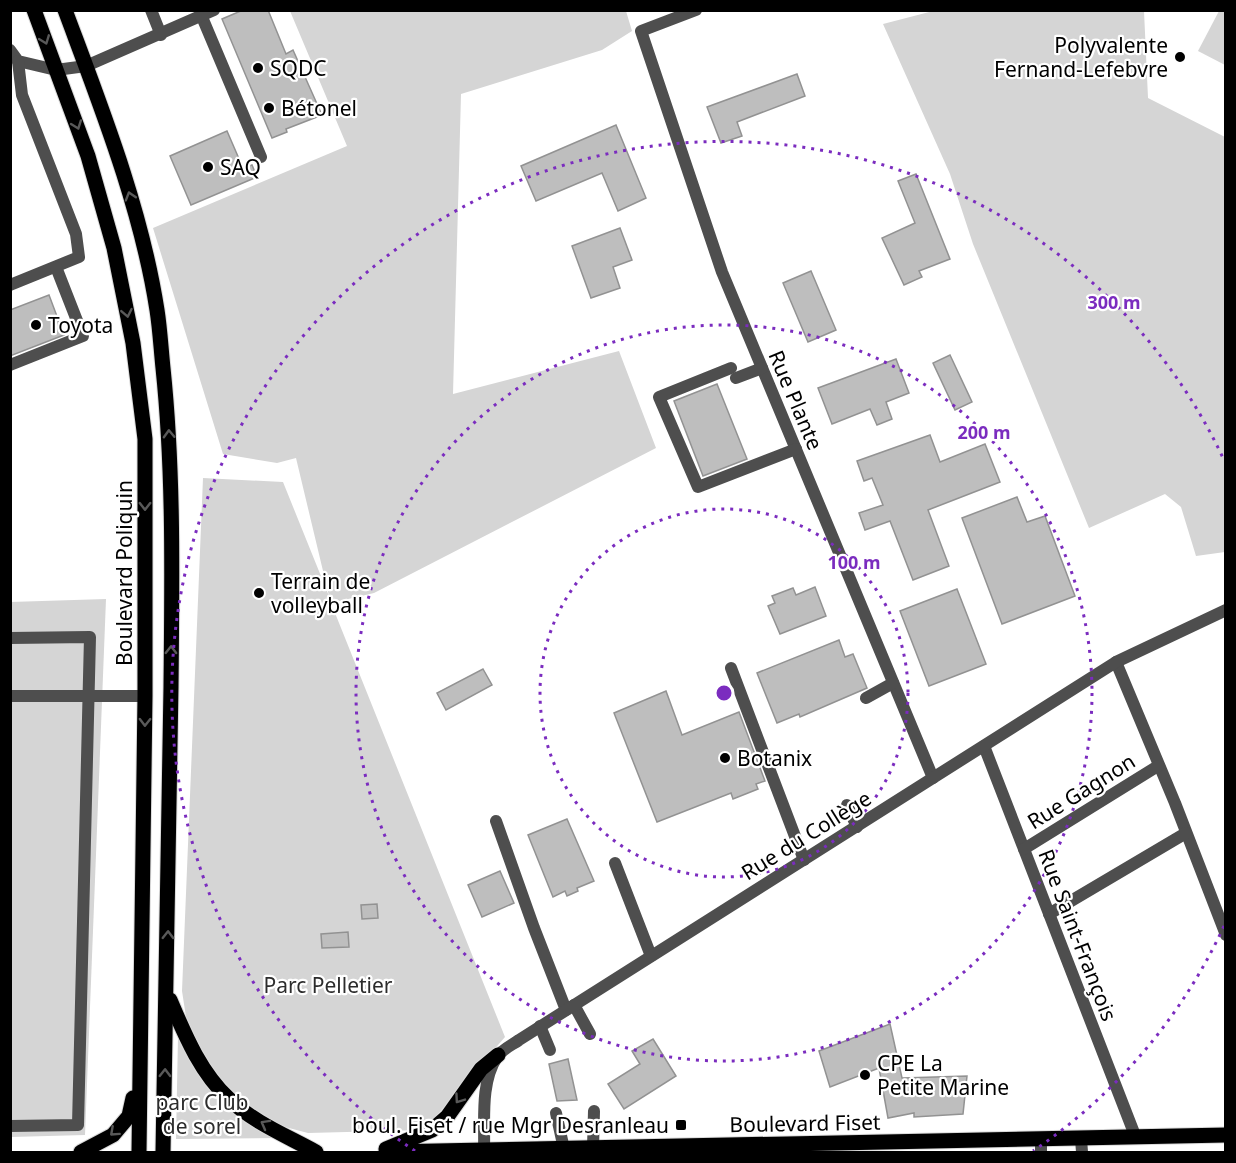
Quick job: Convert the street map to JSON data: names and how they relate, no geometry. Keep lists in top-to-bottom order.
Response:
{
  "streets": {
    "main road": ["Boulevard Poliquin", "Boulevard Fiset"],
    "street": [
      "Rue Plante",
      "Rue Gagnon",
      "Rue du Collège",
      "Rue Saint-François"
    ]
  },
  "crossings": [
    ["Rue Plante", "Rue du Collège"],
    ["Rue Gagnon", "Rue Saint-François"],
    ["Rue du Collège", "Rue Saint-François"],
    ["Rue Saint-François", "Boulevard Fiset"]
  ],
  "parks": ["Parc Pelletier", "parc Club de sorel"],
  "places": {
    "other": [
      "Polyvalente Fernand-Lefebvre",
      "SQDC",
      "Bétonel",
      "SAQ",
      "Toyota",
      "Terrain de volleyball",
      "Botanix",
      "CPE La Petite Marine"
    ],
    "transit": ["boul. Fiset / rue Mgr Desranleau"]
  },
  "rings": ["300 m", "200 m", "100 m"]
}
